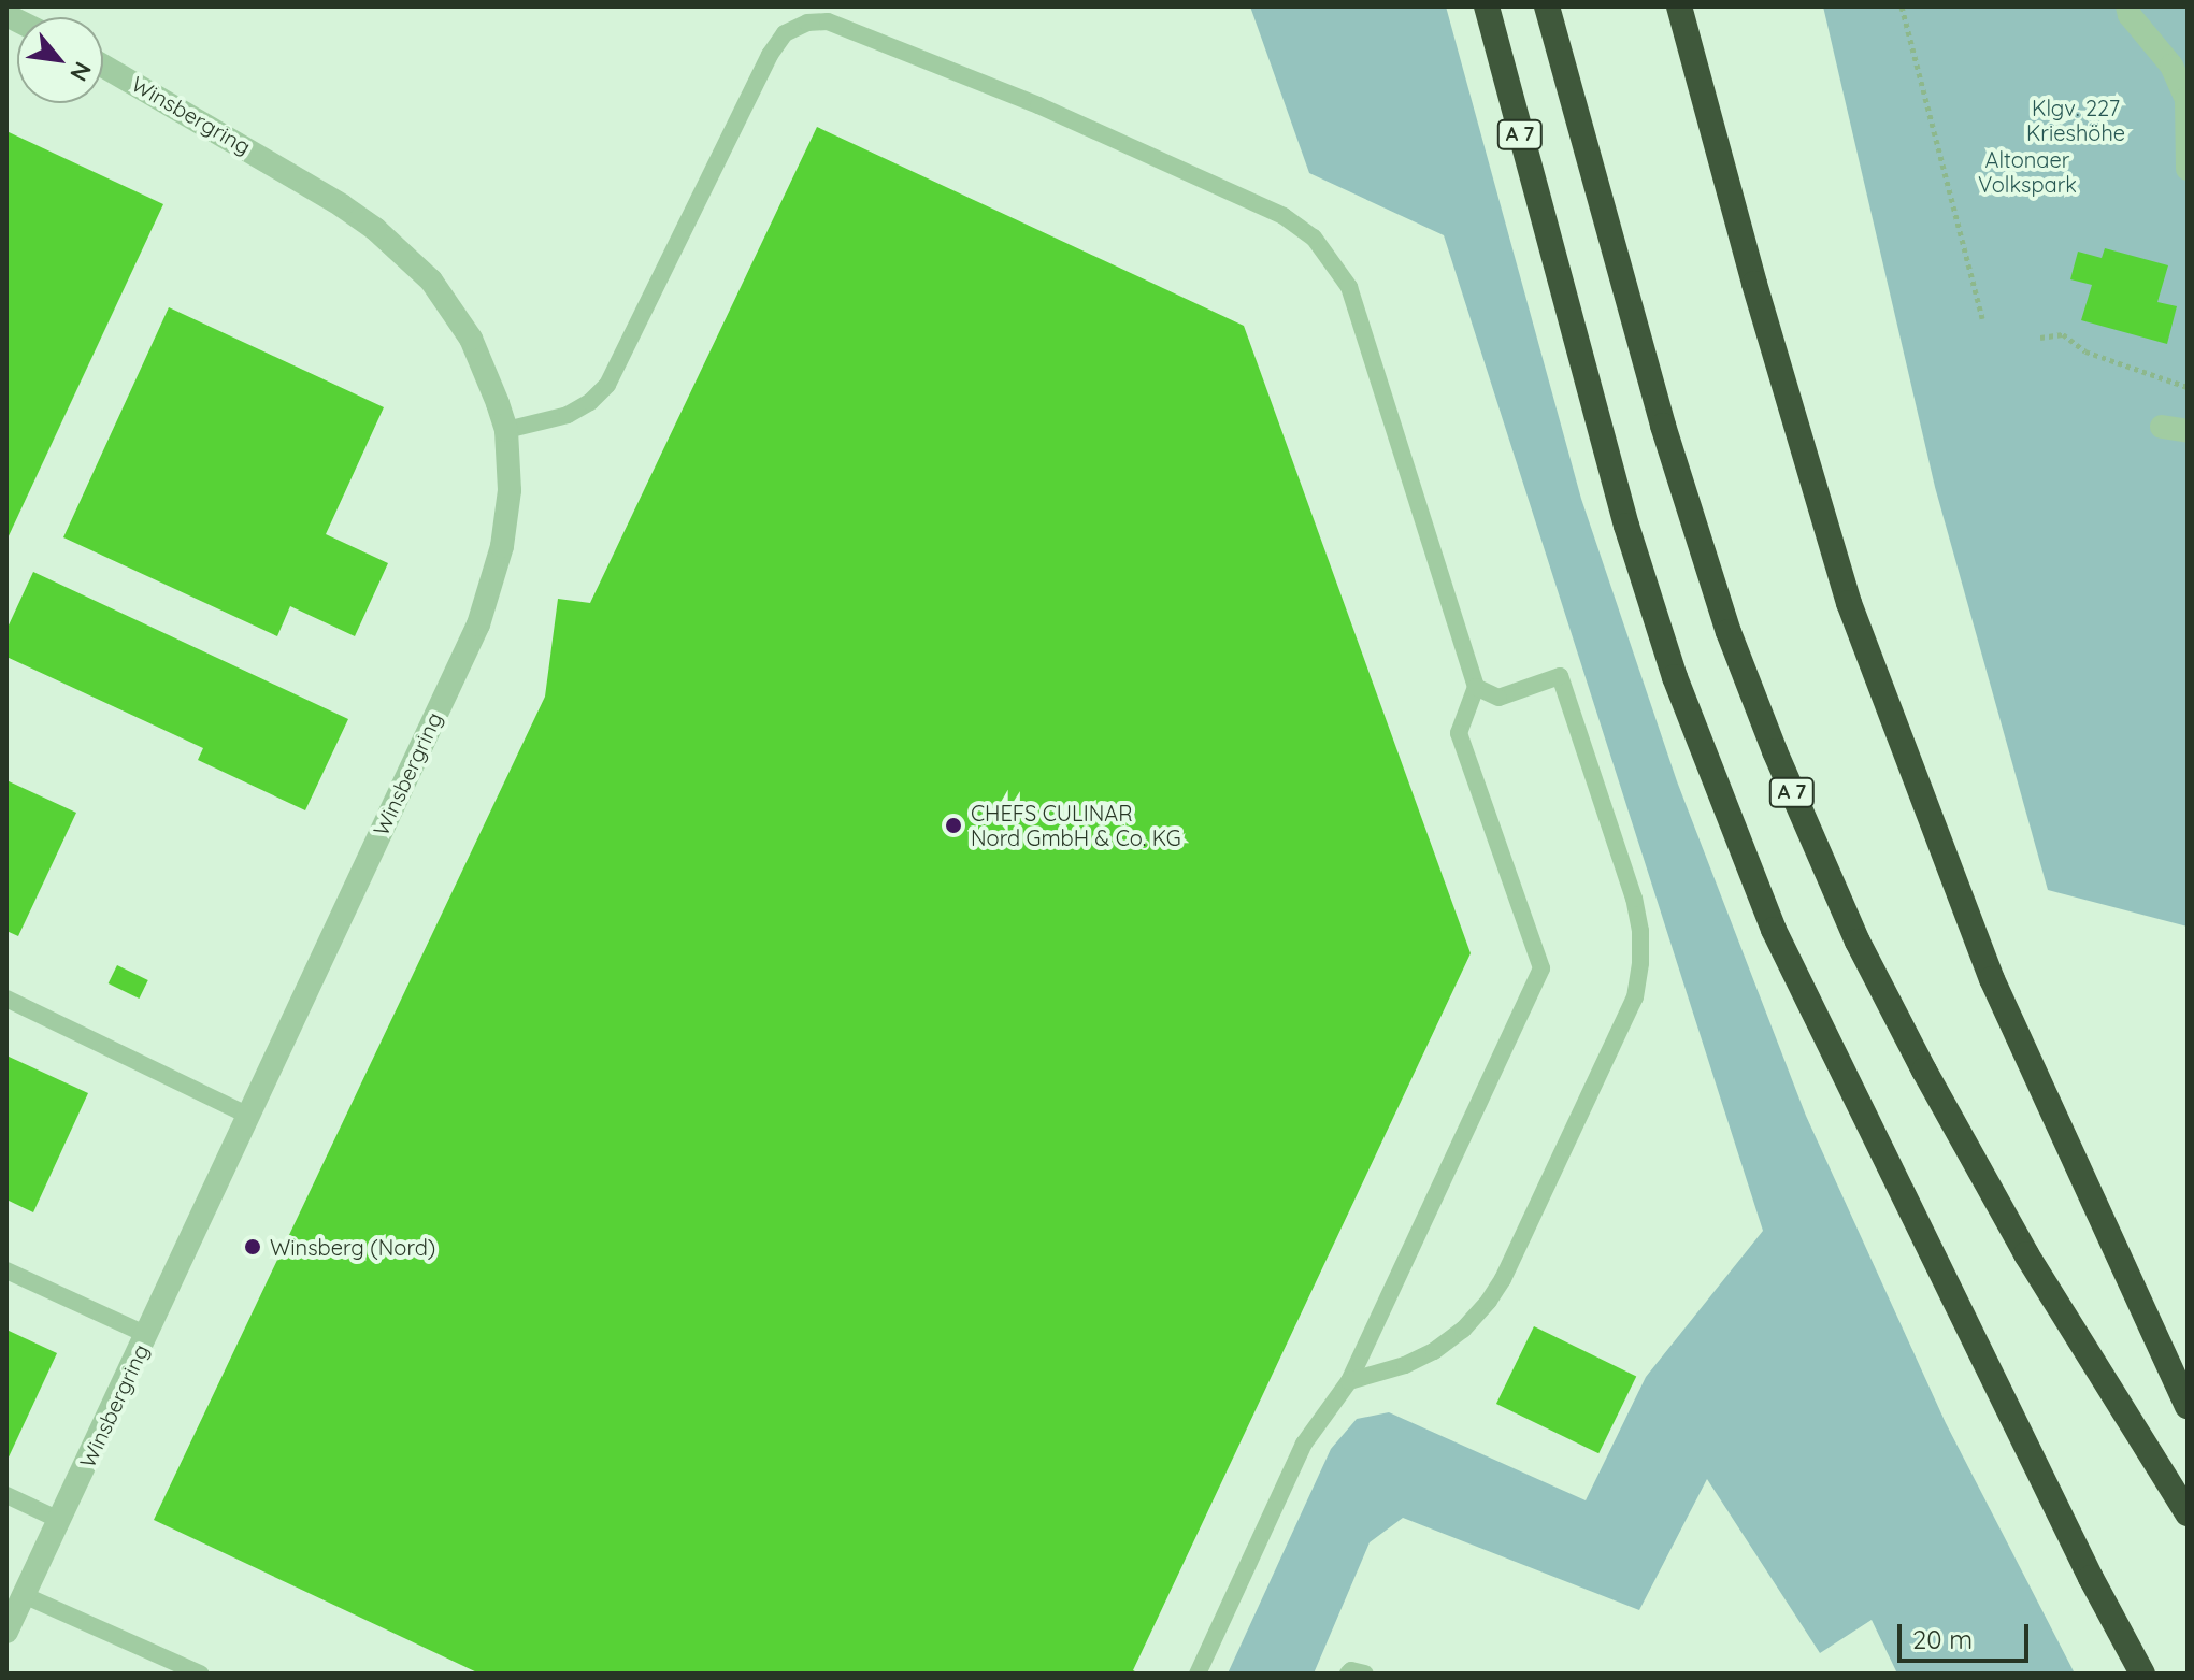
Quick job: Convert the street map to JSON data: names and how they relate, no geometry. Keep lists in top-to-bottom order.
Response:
{
  "streets": {
    "highway": ["A 7"],
    "street": ["Winsbergring"]
  },
  "parks": ["Klgv. 227 Krieshöhe", "Altonaer Volkspark"],
  "places": ["CHEFS CULINAR Nord GmbH & Co. KG", "Winsberg (Nord)"],
  "scale_bar": "20 m",
  "north": "bottom right"
}
